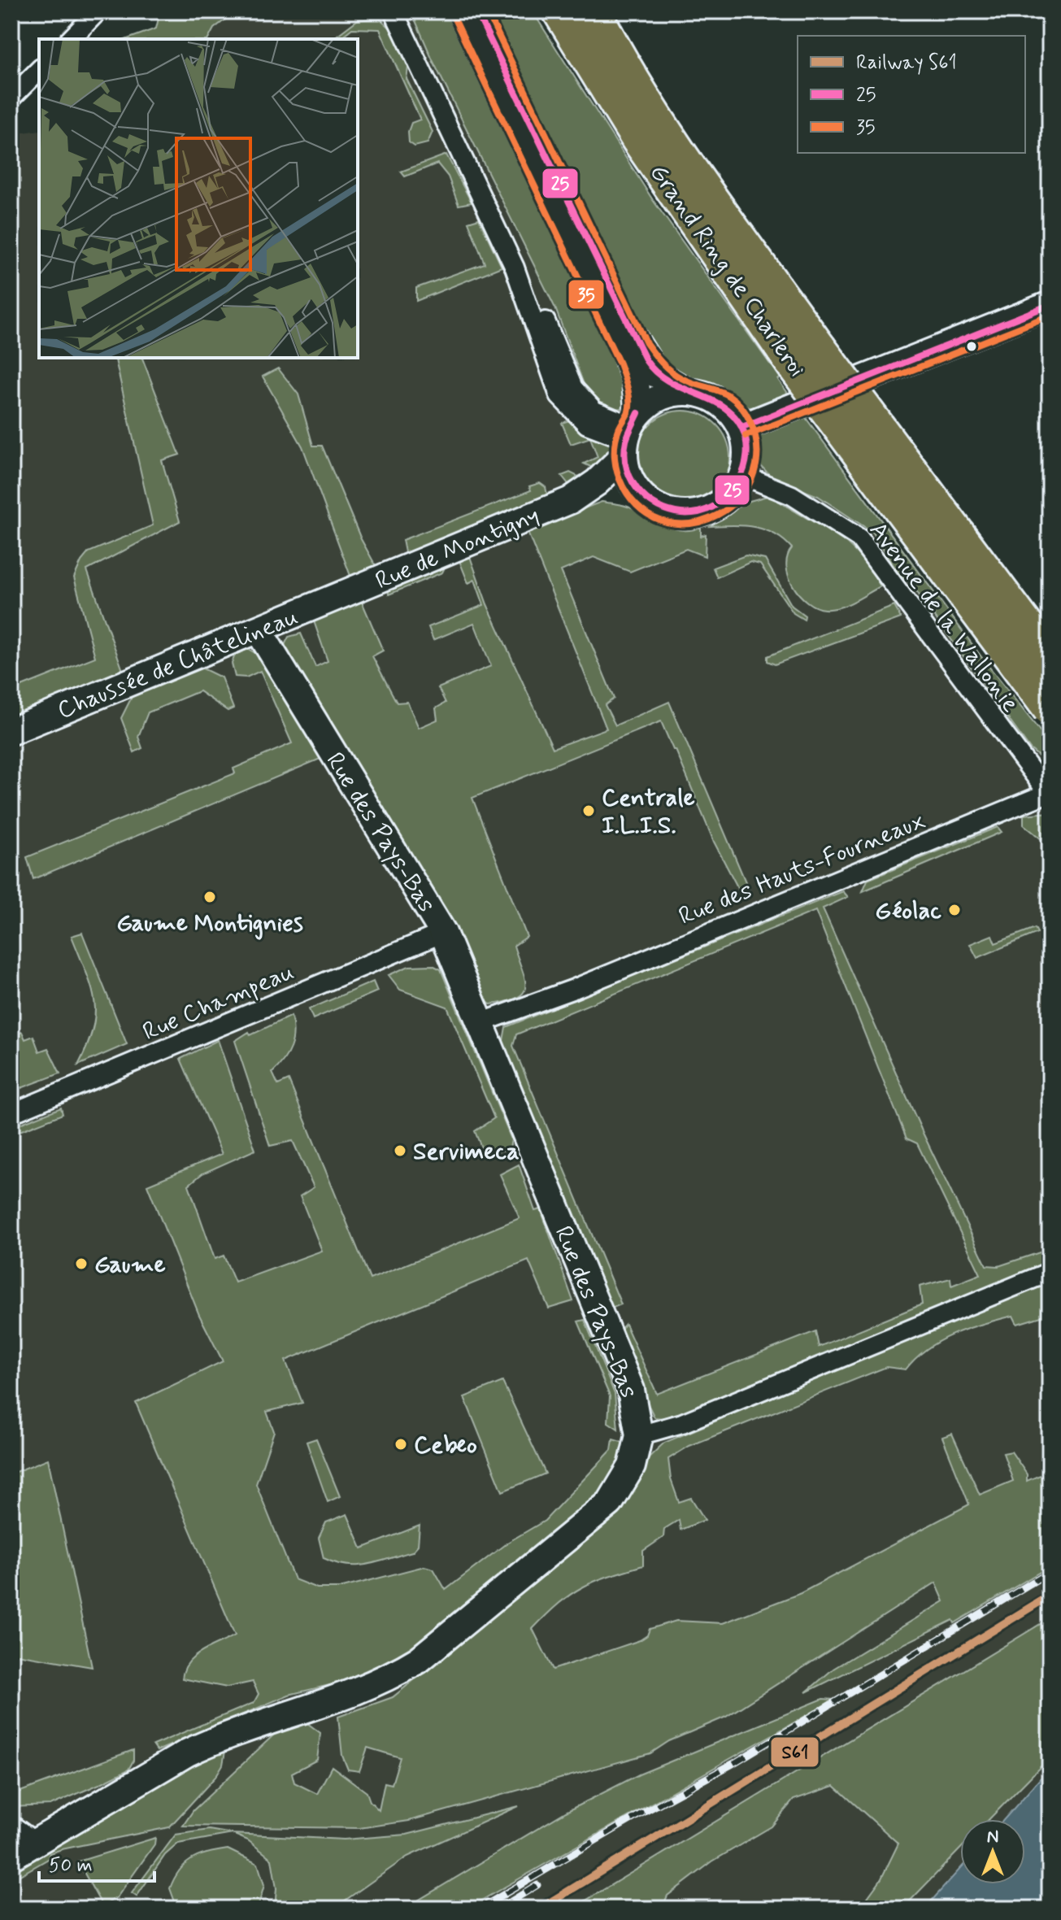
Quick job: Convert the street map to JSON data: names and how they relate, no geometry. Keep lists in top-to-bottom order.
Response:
{
  "streets": {
    "highway": ["Grand Ring de Charleroi"],
    "main road": ["Rue de Montigny", "Chaussée de Châtelineau", "Rue des Pays-Bas"],
    "street": ["Avenue de la Wallonie", "Rue des Hauts-Fourneaux", "Rue Champeau"]
  },
  "crossings": [
    ["Rue de Montigny", "Chaussée de Châtelineau"],
    ["Avenue de la Wallonie", "Rue des Hauts-Fourneaux"],
    ["Chaussée de Châtelineau", "Rue des Pays-Bas"],
    ["Rue des Pays-Bas", "Rue des Hauts-Fourneaux"],
    ["Rue des Pays-Bas", "Rue Champeau"]
  ],
  "places": [
    "Centrale I.L.I.S.",
    "Gaume Montignies",
    "Géolac",
    "Servimeca",
    "Gaume",
    "Cebeo"
  ],
  "lines": ["transit line 25", "transit line 35", "rail line S61"],
  "legend": ["Railway S61", "25", "35"],
  "scale_bar": "50 m",
  "north": "top"
}
